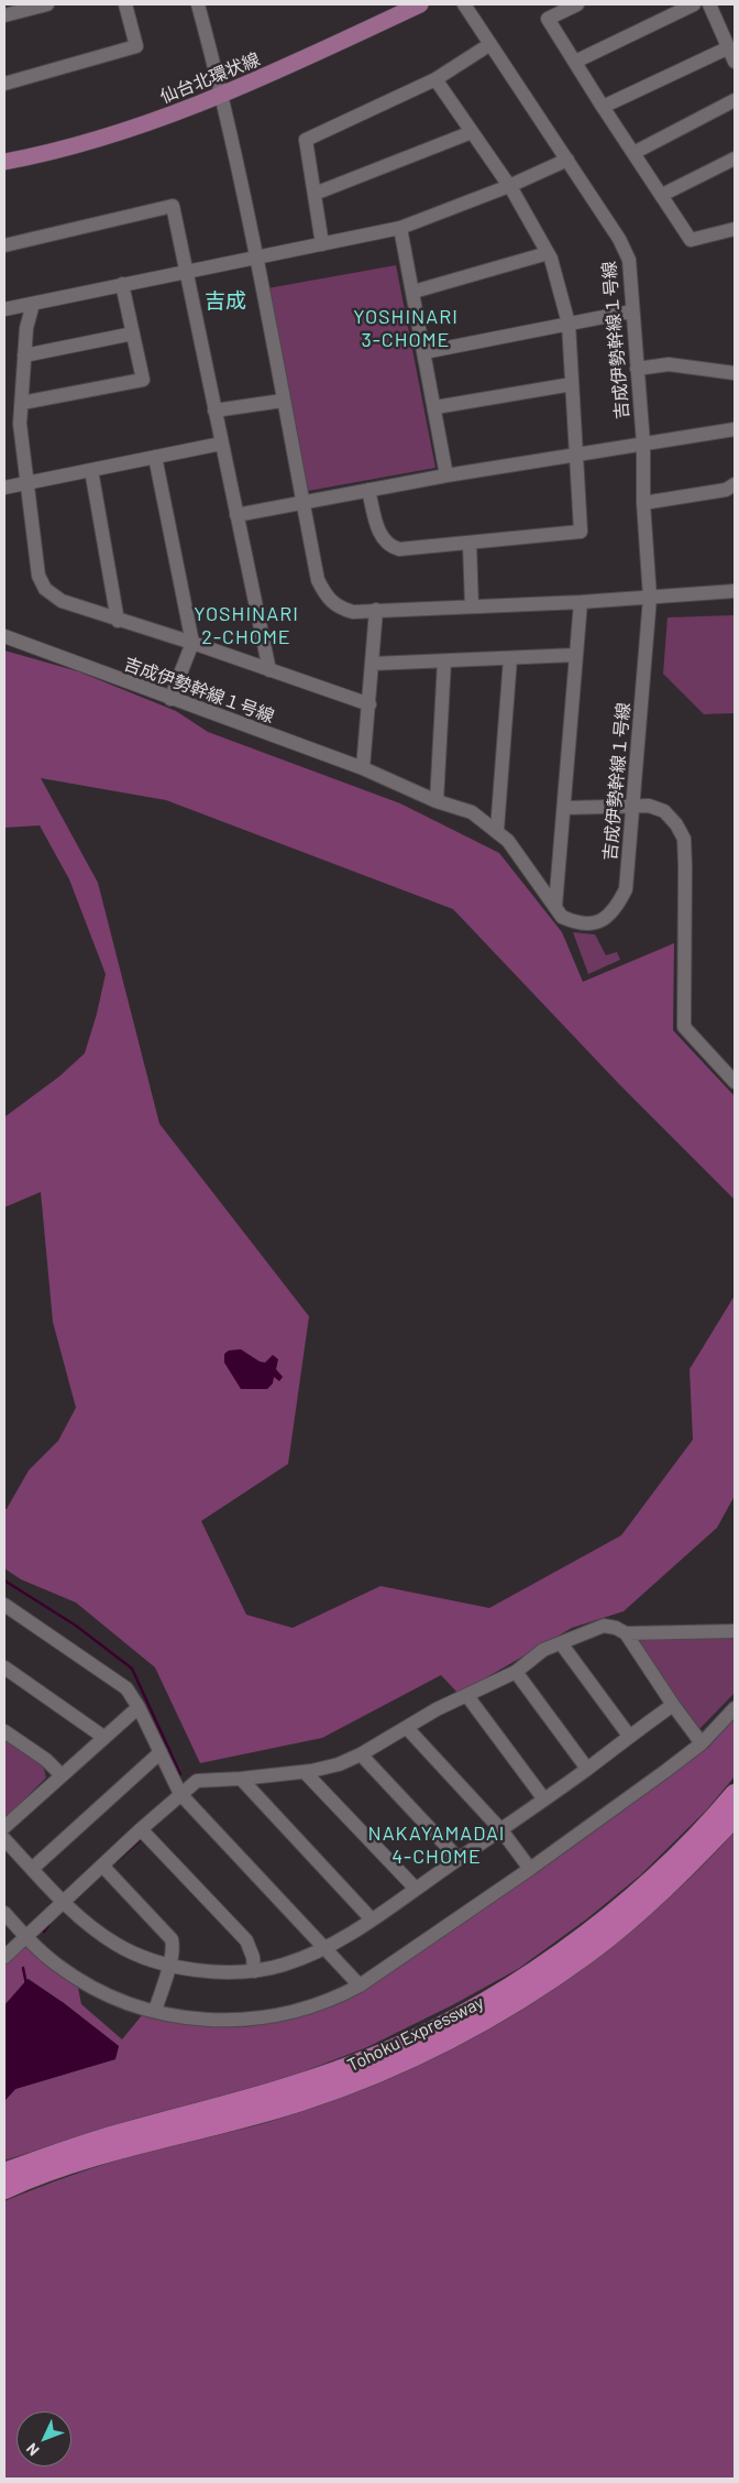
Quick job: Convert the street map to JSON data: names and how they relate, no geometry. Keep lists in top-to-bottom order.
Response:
{
  "streets": {
    "highway": ["Tohoku Expressway"],
    "main road": ["仙台北環状線"],
    "street": ["吉成伊勢幹線１号線"]
  },
  "districts": [
    "吉成",
    "YOSHINARI 3-CHOME",
    "YOSHINARI 2-CHOME",
    "NAKAYAMADAI 4-CHOME"
  ],
  "north": "bottom left"
}
